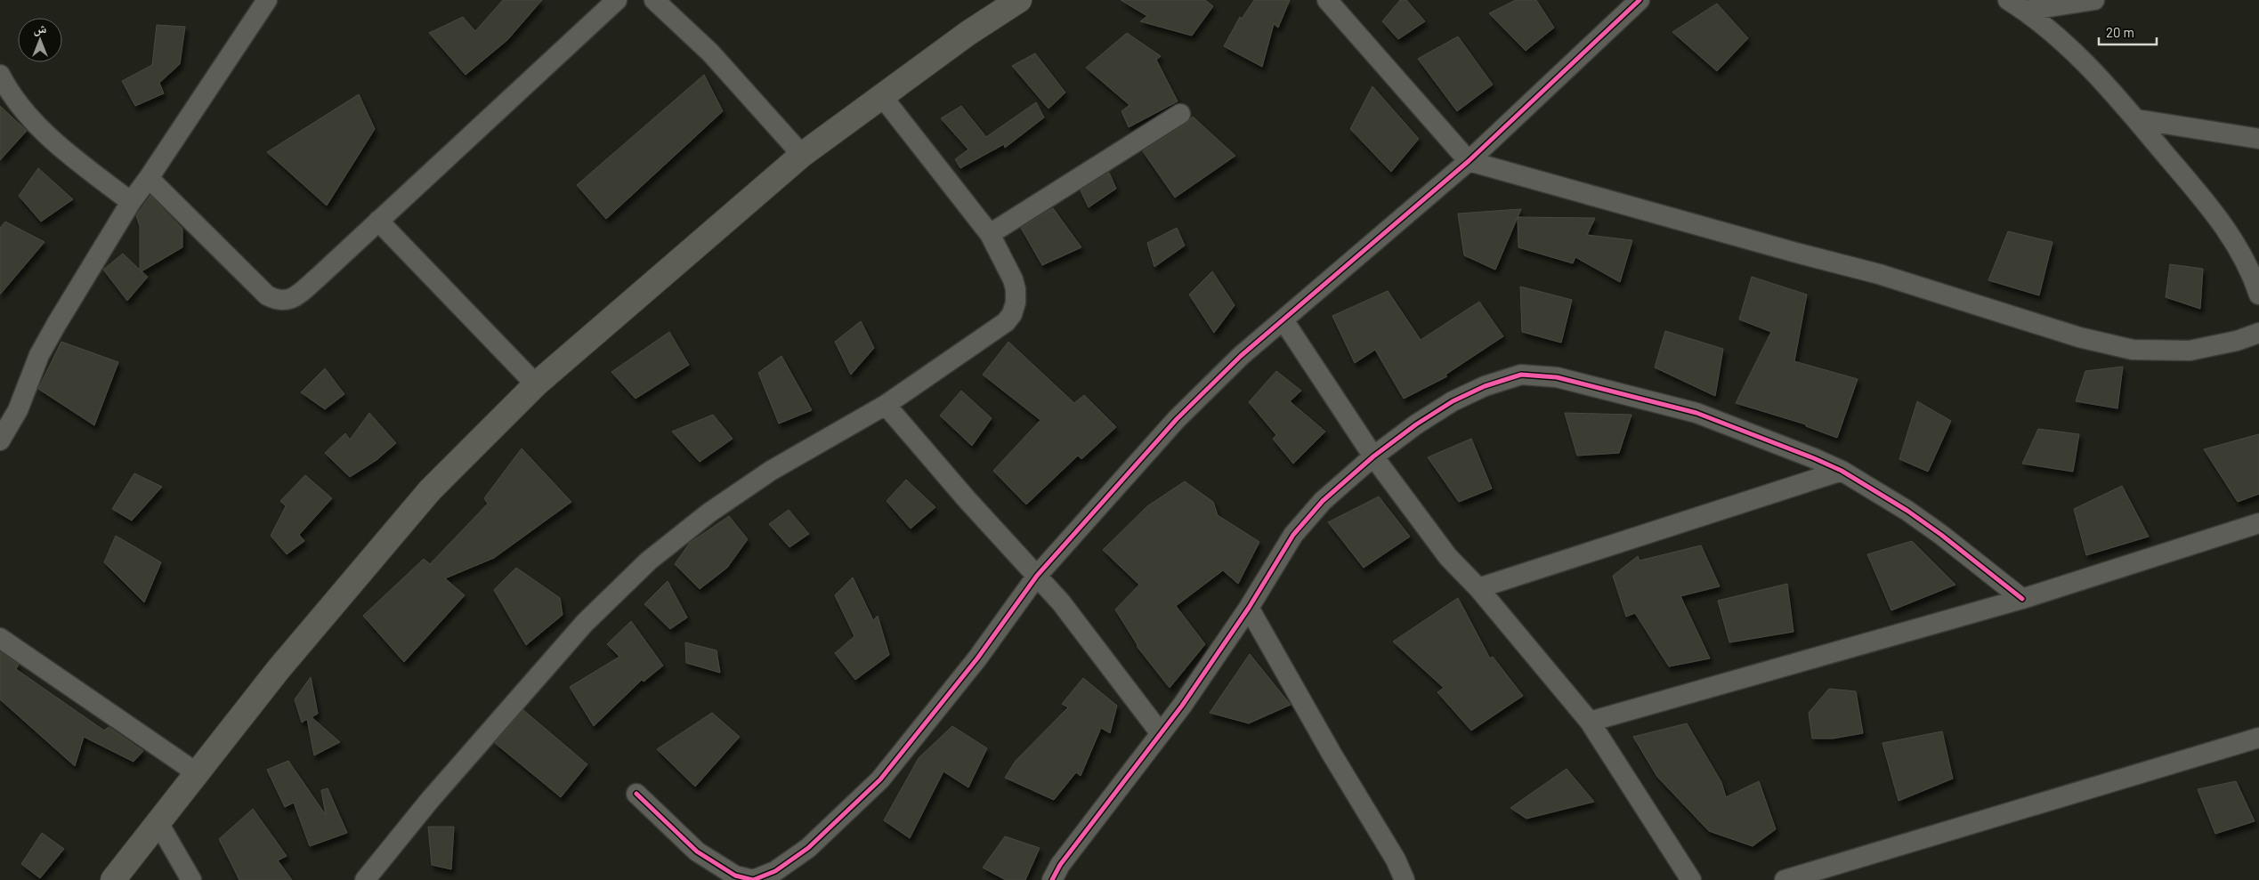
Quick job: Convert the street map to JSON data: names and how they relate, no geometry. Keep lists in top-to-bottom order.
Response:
{
  "scale_bar": "20 m",
  "north": "top"
}
